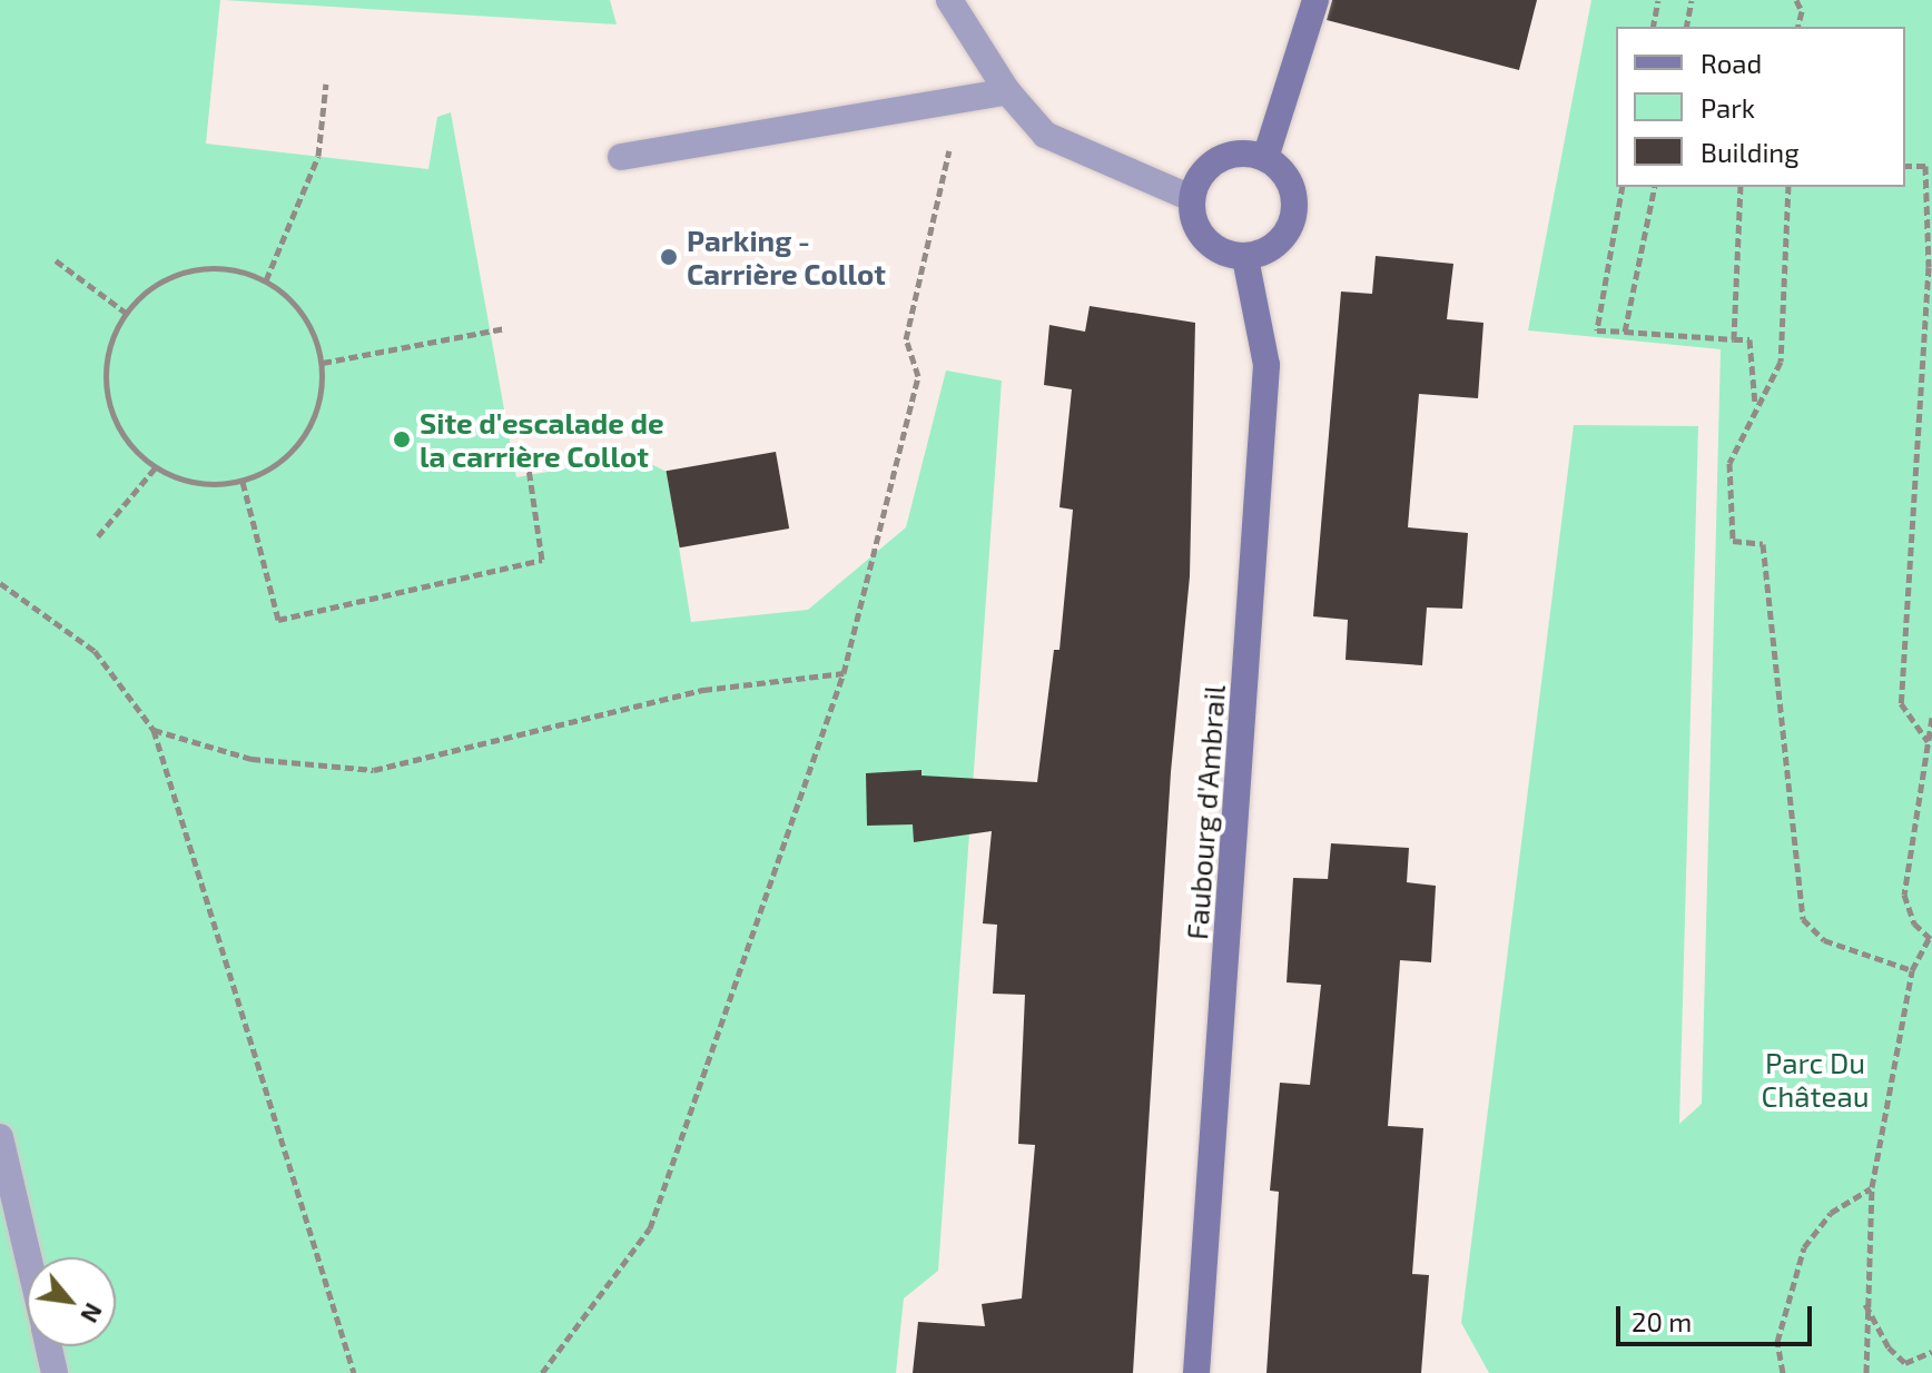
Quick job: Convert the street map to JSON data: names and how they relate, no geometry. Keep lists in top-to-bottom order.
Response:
{
  "streets": {
    "main road": ["Faubourg d'Ambrail"]
  },
  "parks": ["Parc Du Château"],
  "places": ["Parking - Carrière Collot", "Site d'escalade de la carrière Collot"],
  "legend": ["Road", "Park", "Building"],
  "scale_bar": "20 m",
  "north": "bottom right"
}
